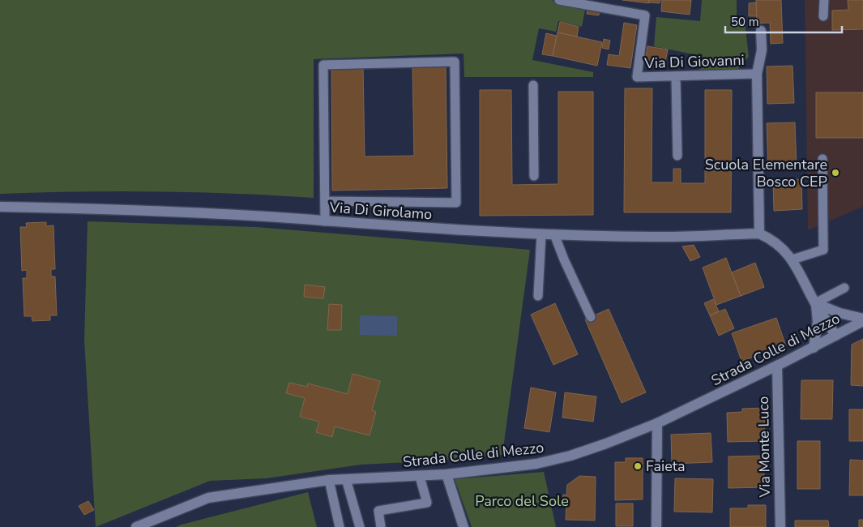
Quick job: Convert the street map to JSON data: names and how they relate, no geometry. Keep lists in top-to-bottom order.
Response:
{
  "streets": {
    "street": ["Via Di Girolamo", "Strada Colle di Mezzo", "Via Monte Luco"],
    "lane": ["Via Di Giovanni"]
  },
  "crossings": [
    ["Strada Colle di Mezzo", "Via Monte Luco"]
  ],
  "parks": ["Parco del Sole"],
  "places": ["Scuola Elementare Bosco CEP", "Faieta"],
  "scale_bar": "50 m"
}
